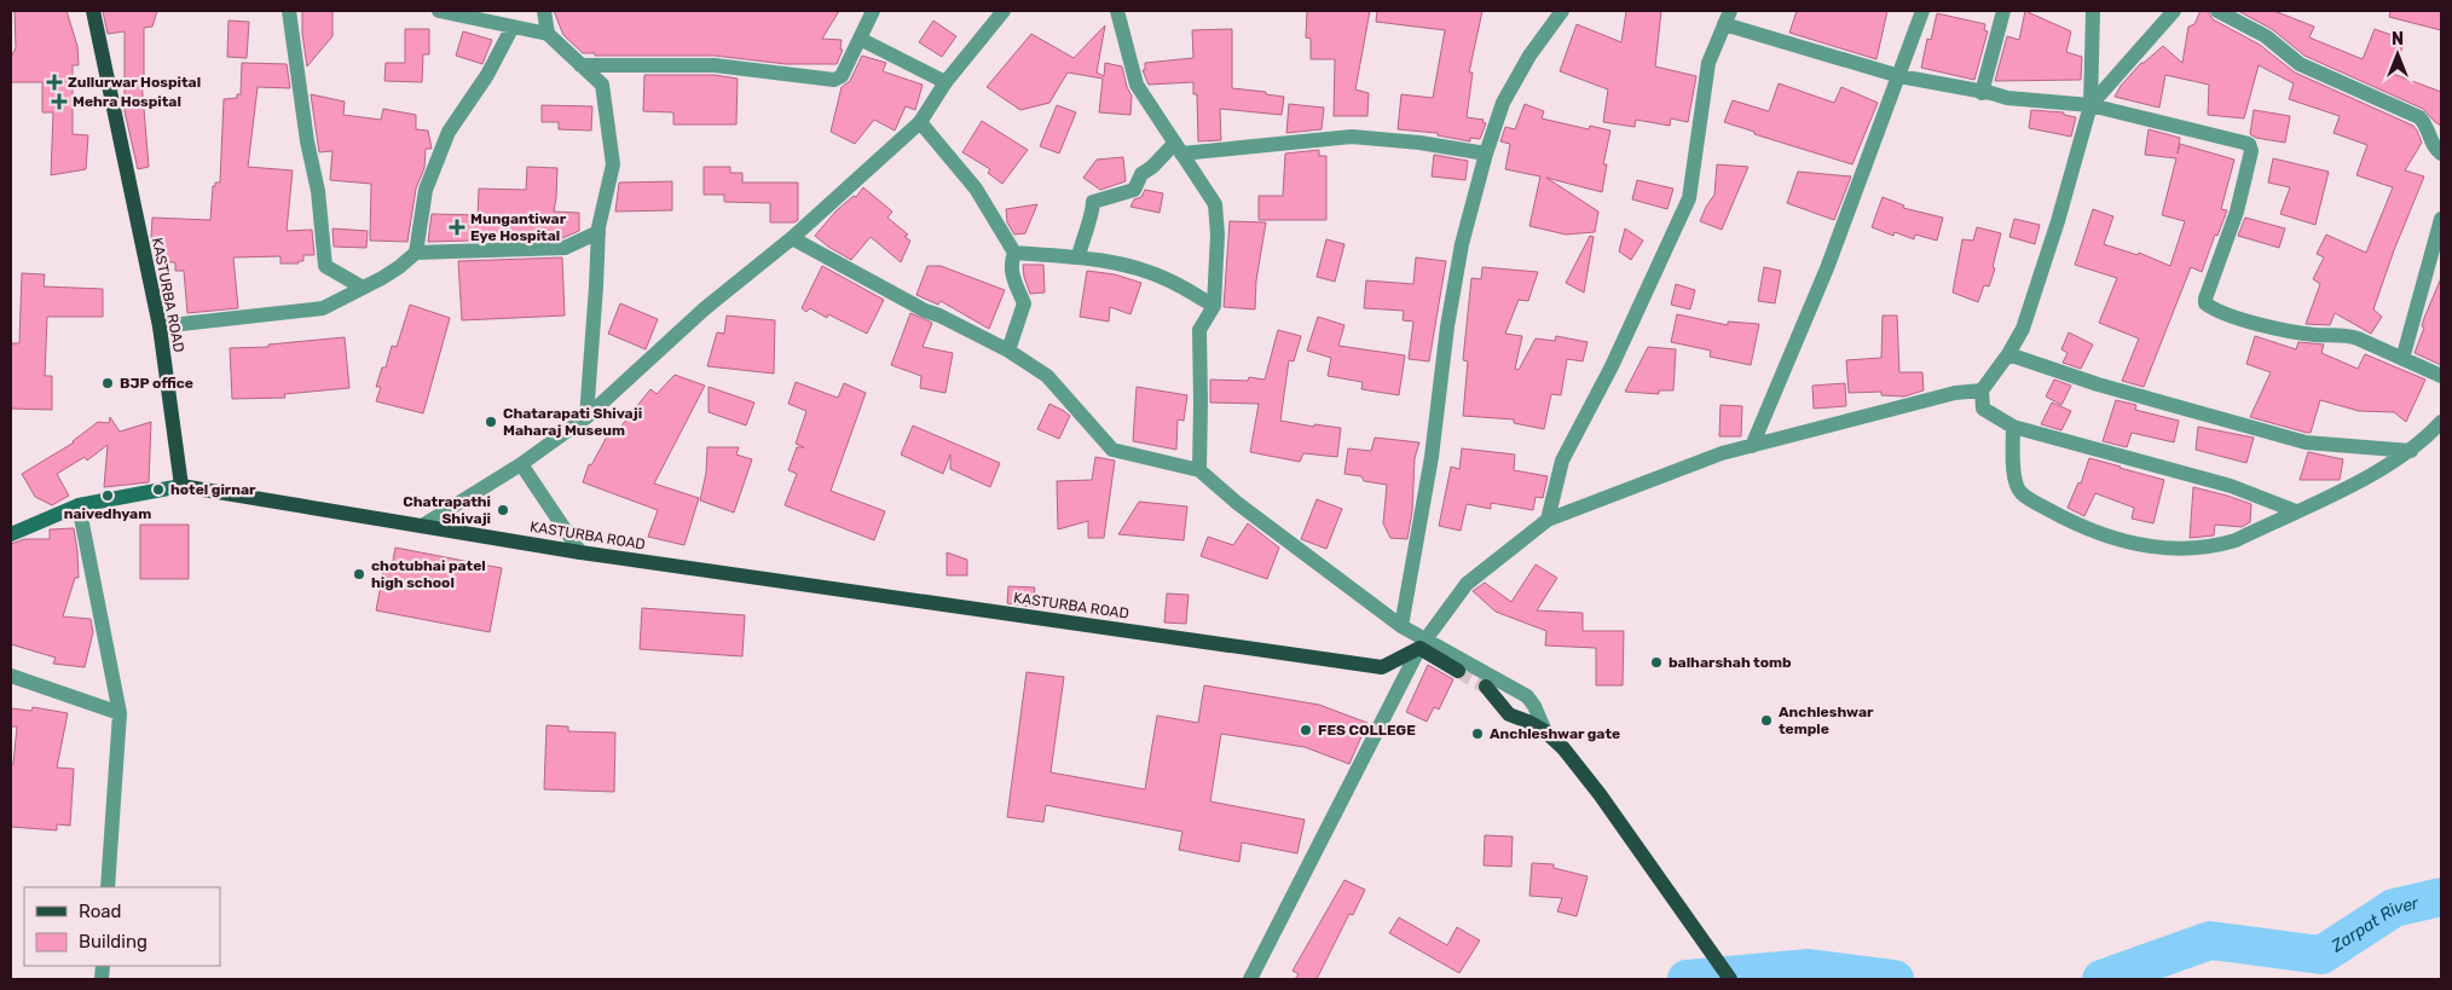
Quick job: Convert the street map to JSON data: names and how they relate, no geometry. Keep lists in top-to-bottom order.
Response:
{
  "streets": {
    "main road": ["KASTURBA ROAD"]
  },
  "water": ["Zarpat River"],
  "places": {
    "health": ["Zullurwar Hospital", "Mehra Hospital", "Mungantiwar Eye Hospital"],
    "other": [
      "BJP office",
      "Chatarapati Shivaji Maharaj Museum",
      "hotel girnar",
      "naivedhyam",
      "Chatrapathi Shivaji",
      "chotubhai patel high school",
      "balharshah tomb",
      "Anchleshwar temple",
      "FES COLLEGE",
      "Anchleshwar gate"
    ]
  },
  "legend": ["Road", "Building"],
  "north": "top"
}
